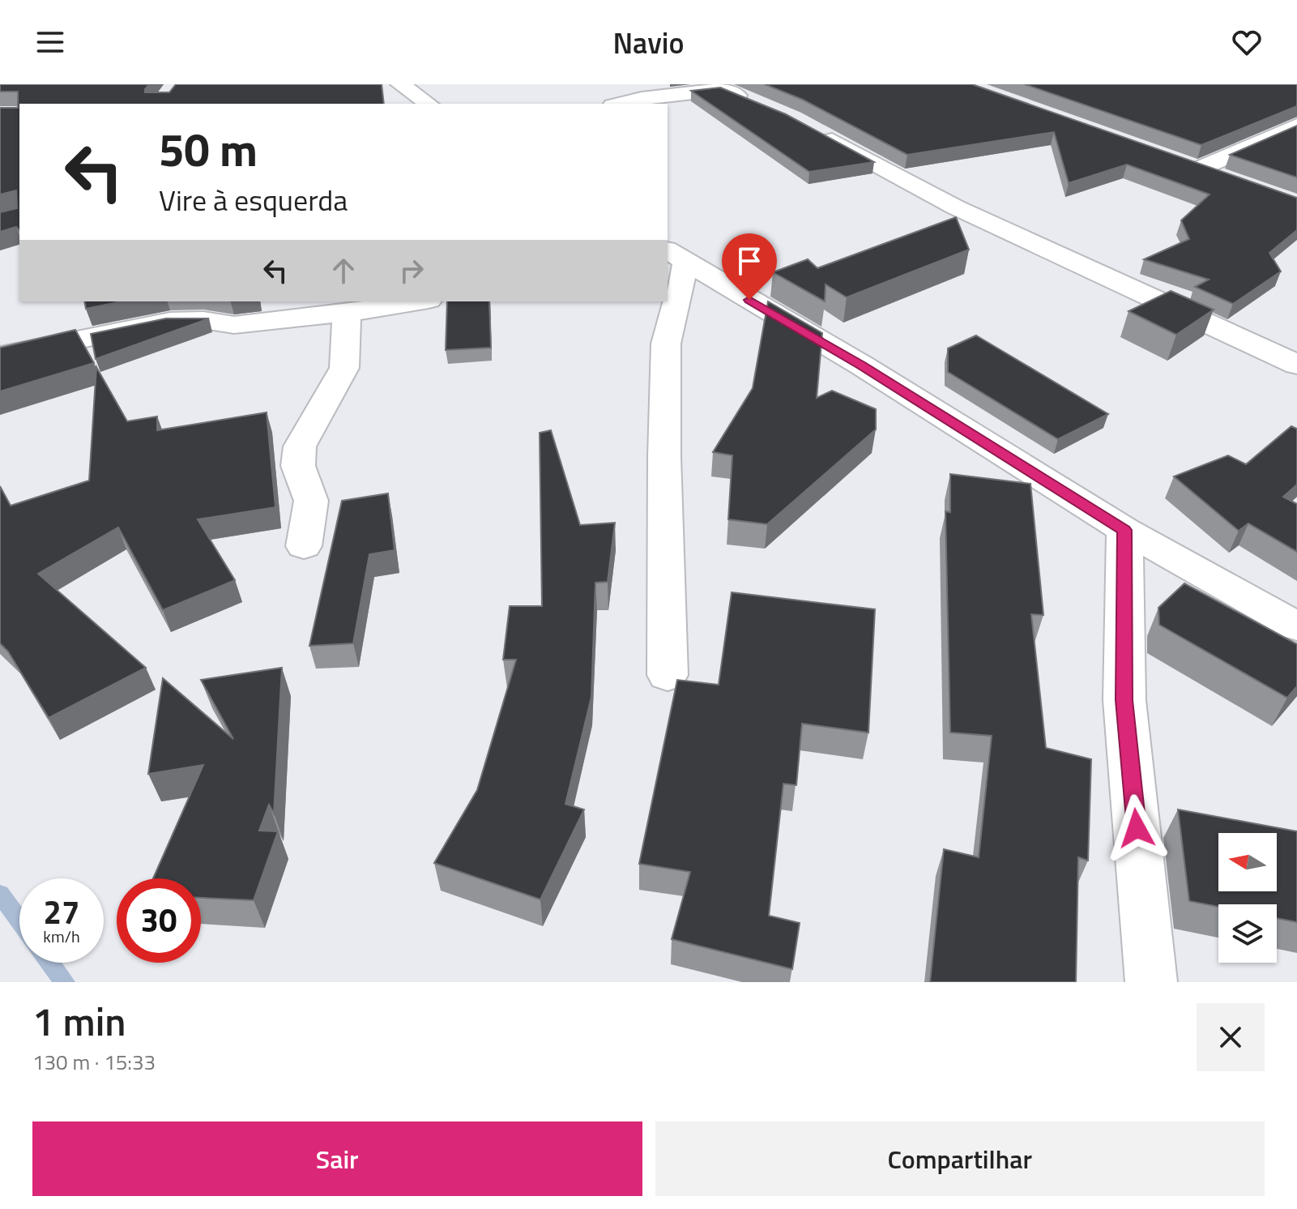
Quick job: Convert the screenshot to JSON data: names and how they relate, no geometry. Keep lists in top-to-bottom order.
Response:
{
  "north": "left",
  "page": {
    "header": "Navio",
    "turn": ["50 m", "Vire à esquerda"],
    "speed": "27 km/h",
    "limit": "30",
    "heading": ["1 min", "130 m · 15:33"],
    "buttons": ["Sair", "Compartilhar"]
  }
}
